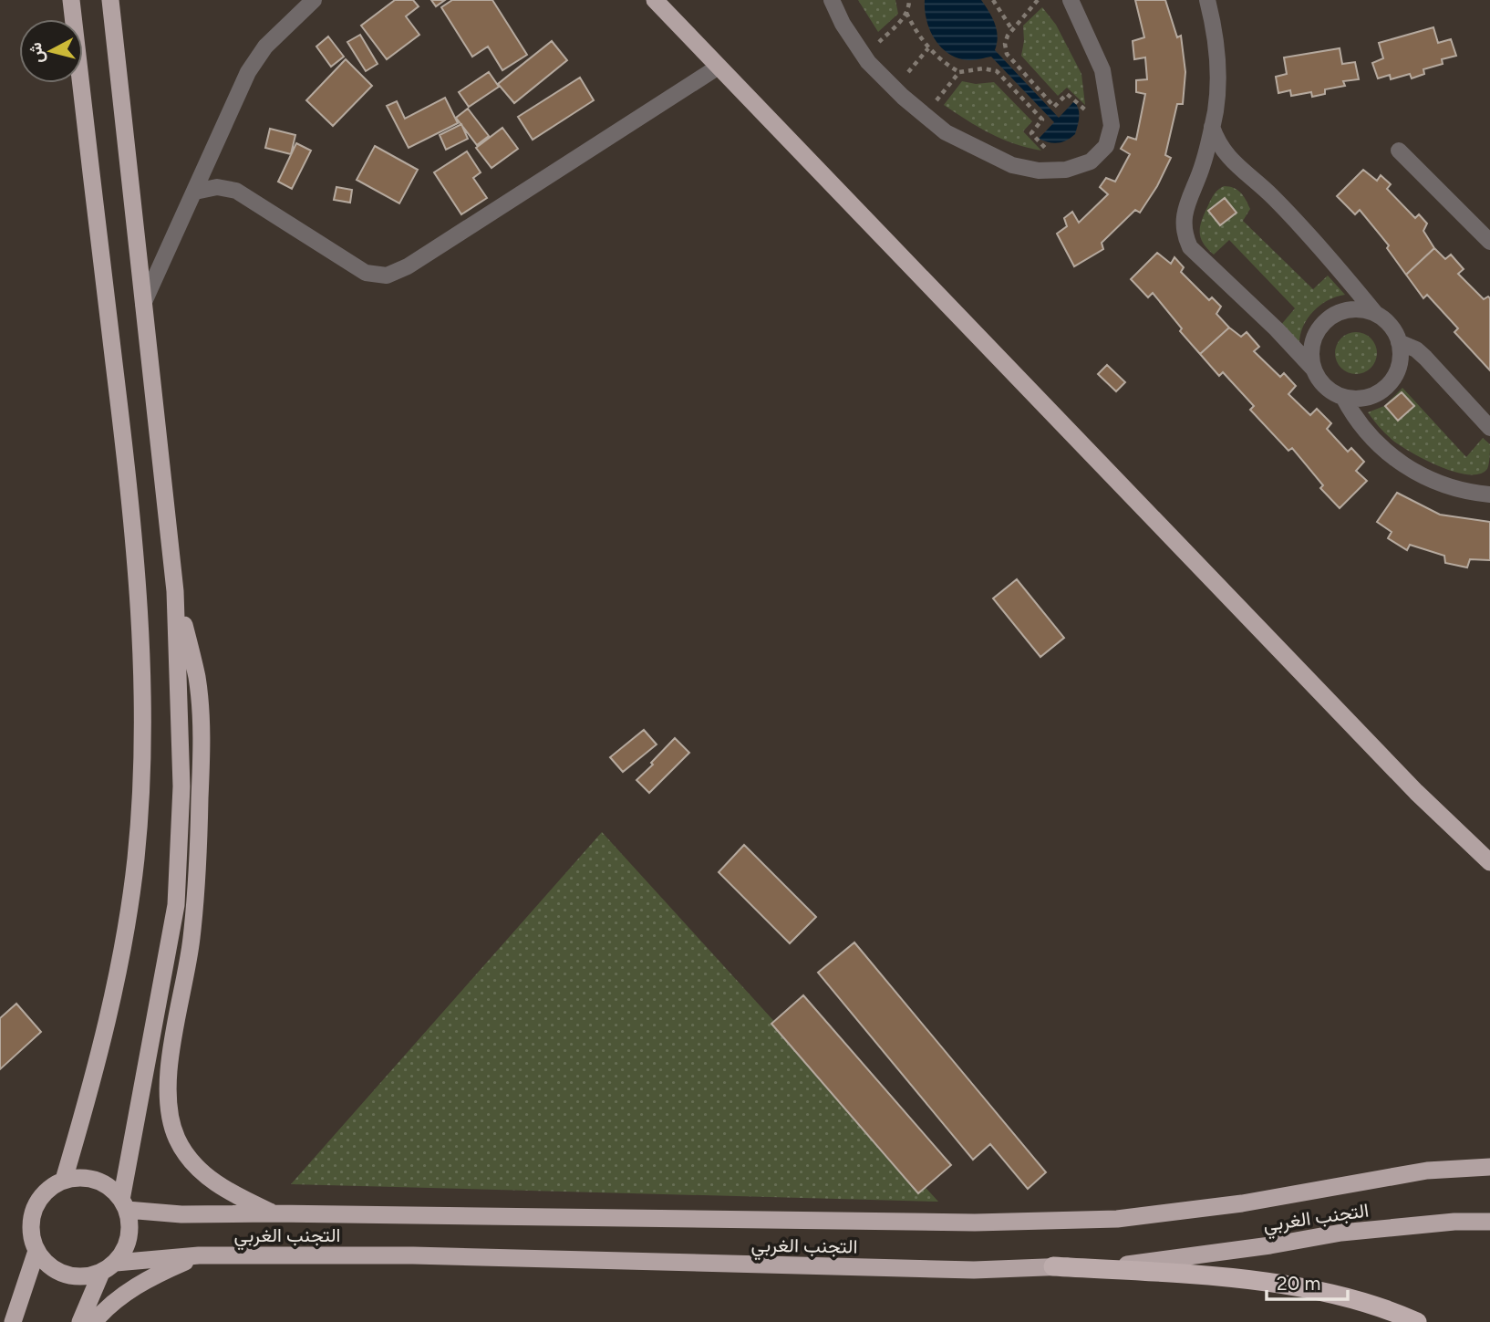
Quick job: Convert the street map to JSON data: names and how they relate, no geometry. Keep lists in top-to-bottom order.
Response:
{
  "streets": {
    "highway": ["التجنب الغربي"]
  },
  "scale_bar": "20 m",
  "north": "left"
}
